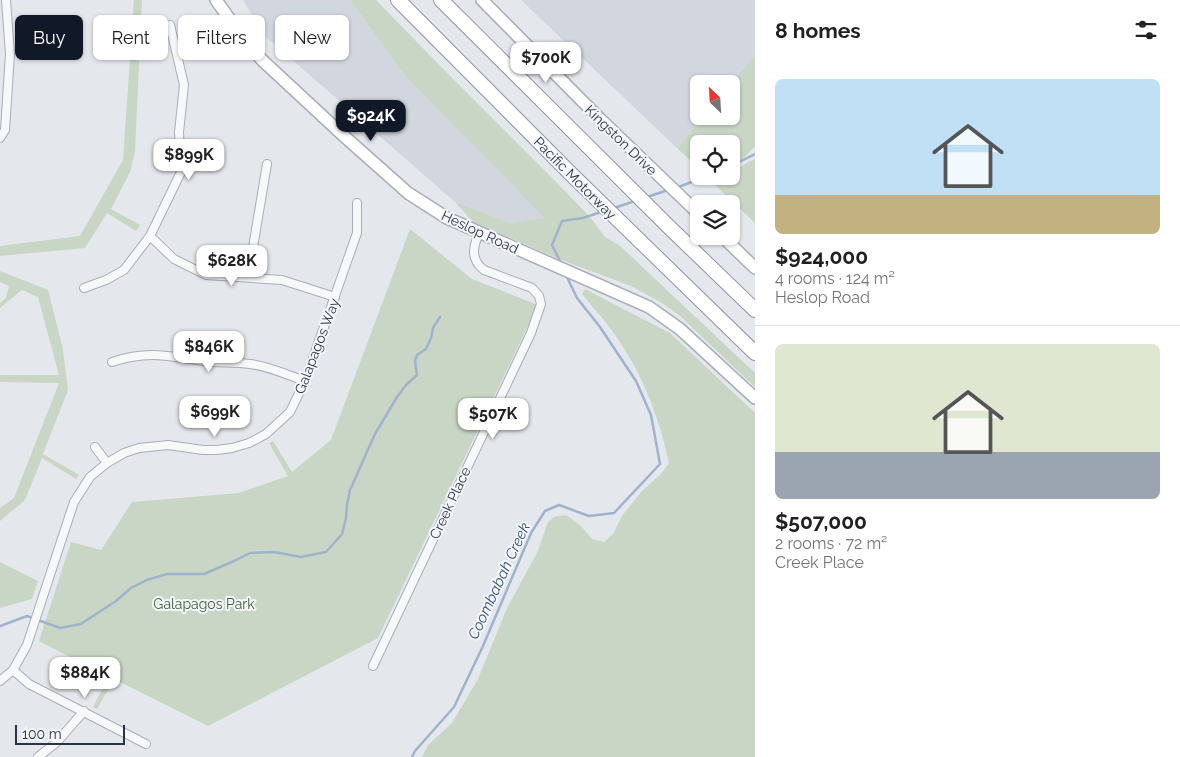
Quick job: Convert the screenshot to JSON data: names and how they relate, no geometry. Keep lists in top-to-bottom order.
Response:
{
  "streets": {
    "highway": ["Pacific Motorway"],
    "street": [
      "Kingston Drive",
      "Heslop Road",
      "Galapagos Way",
      "Creek Place"
    ]
  },
  "crossings": [
    ["Heslop Road", "Creek Place"]
  ],
  "water": ["Coombabah Creek"],
  "parks": ["Galapagos Park"],
  "scale_bar": "100 m",
  "north": "top left",
  "page": {
    "heading": "8 homes",
    "chip": [
      "Buy",
      "Rent",
      "Filters",
      "New"
    ],
    "price": [
      "$700K",
      "$924K",
      "$899K",
      "$628K",
      "$846K",
      "$699K",
      "$507K",
      "$884K"
    ],
    "list": [
      {
        "name": "$924,000",
        "note": "4 rooms · 124 m² · Heslop Road"
      },
      {
        "name": "$507,000",
        "note": "2 rooms · 72 m² · Creek Place"
      }
    ],
    "scale": "100 m"
  }
}
